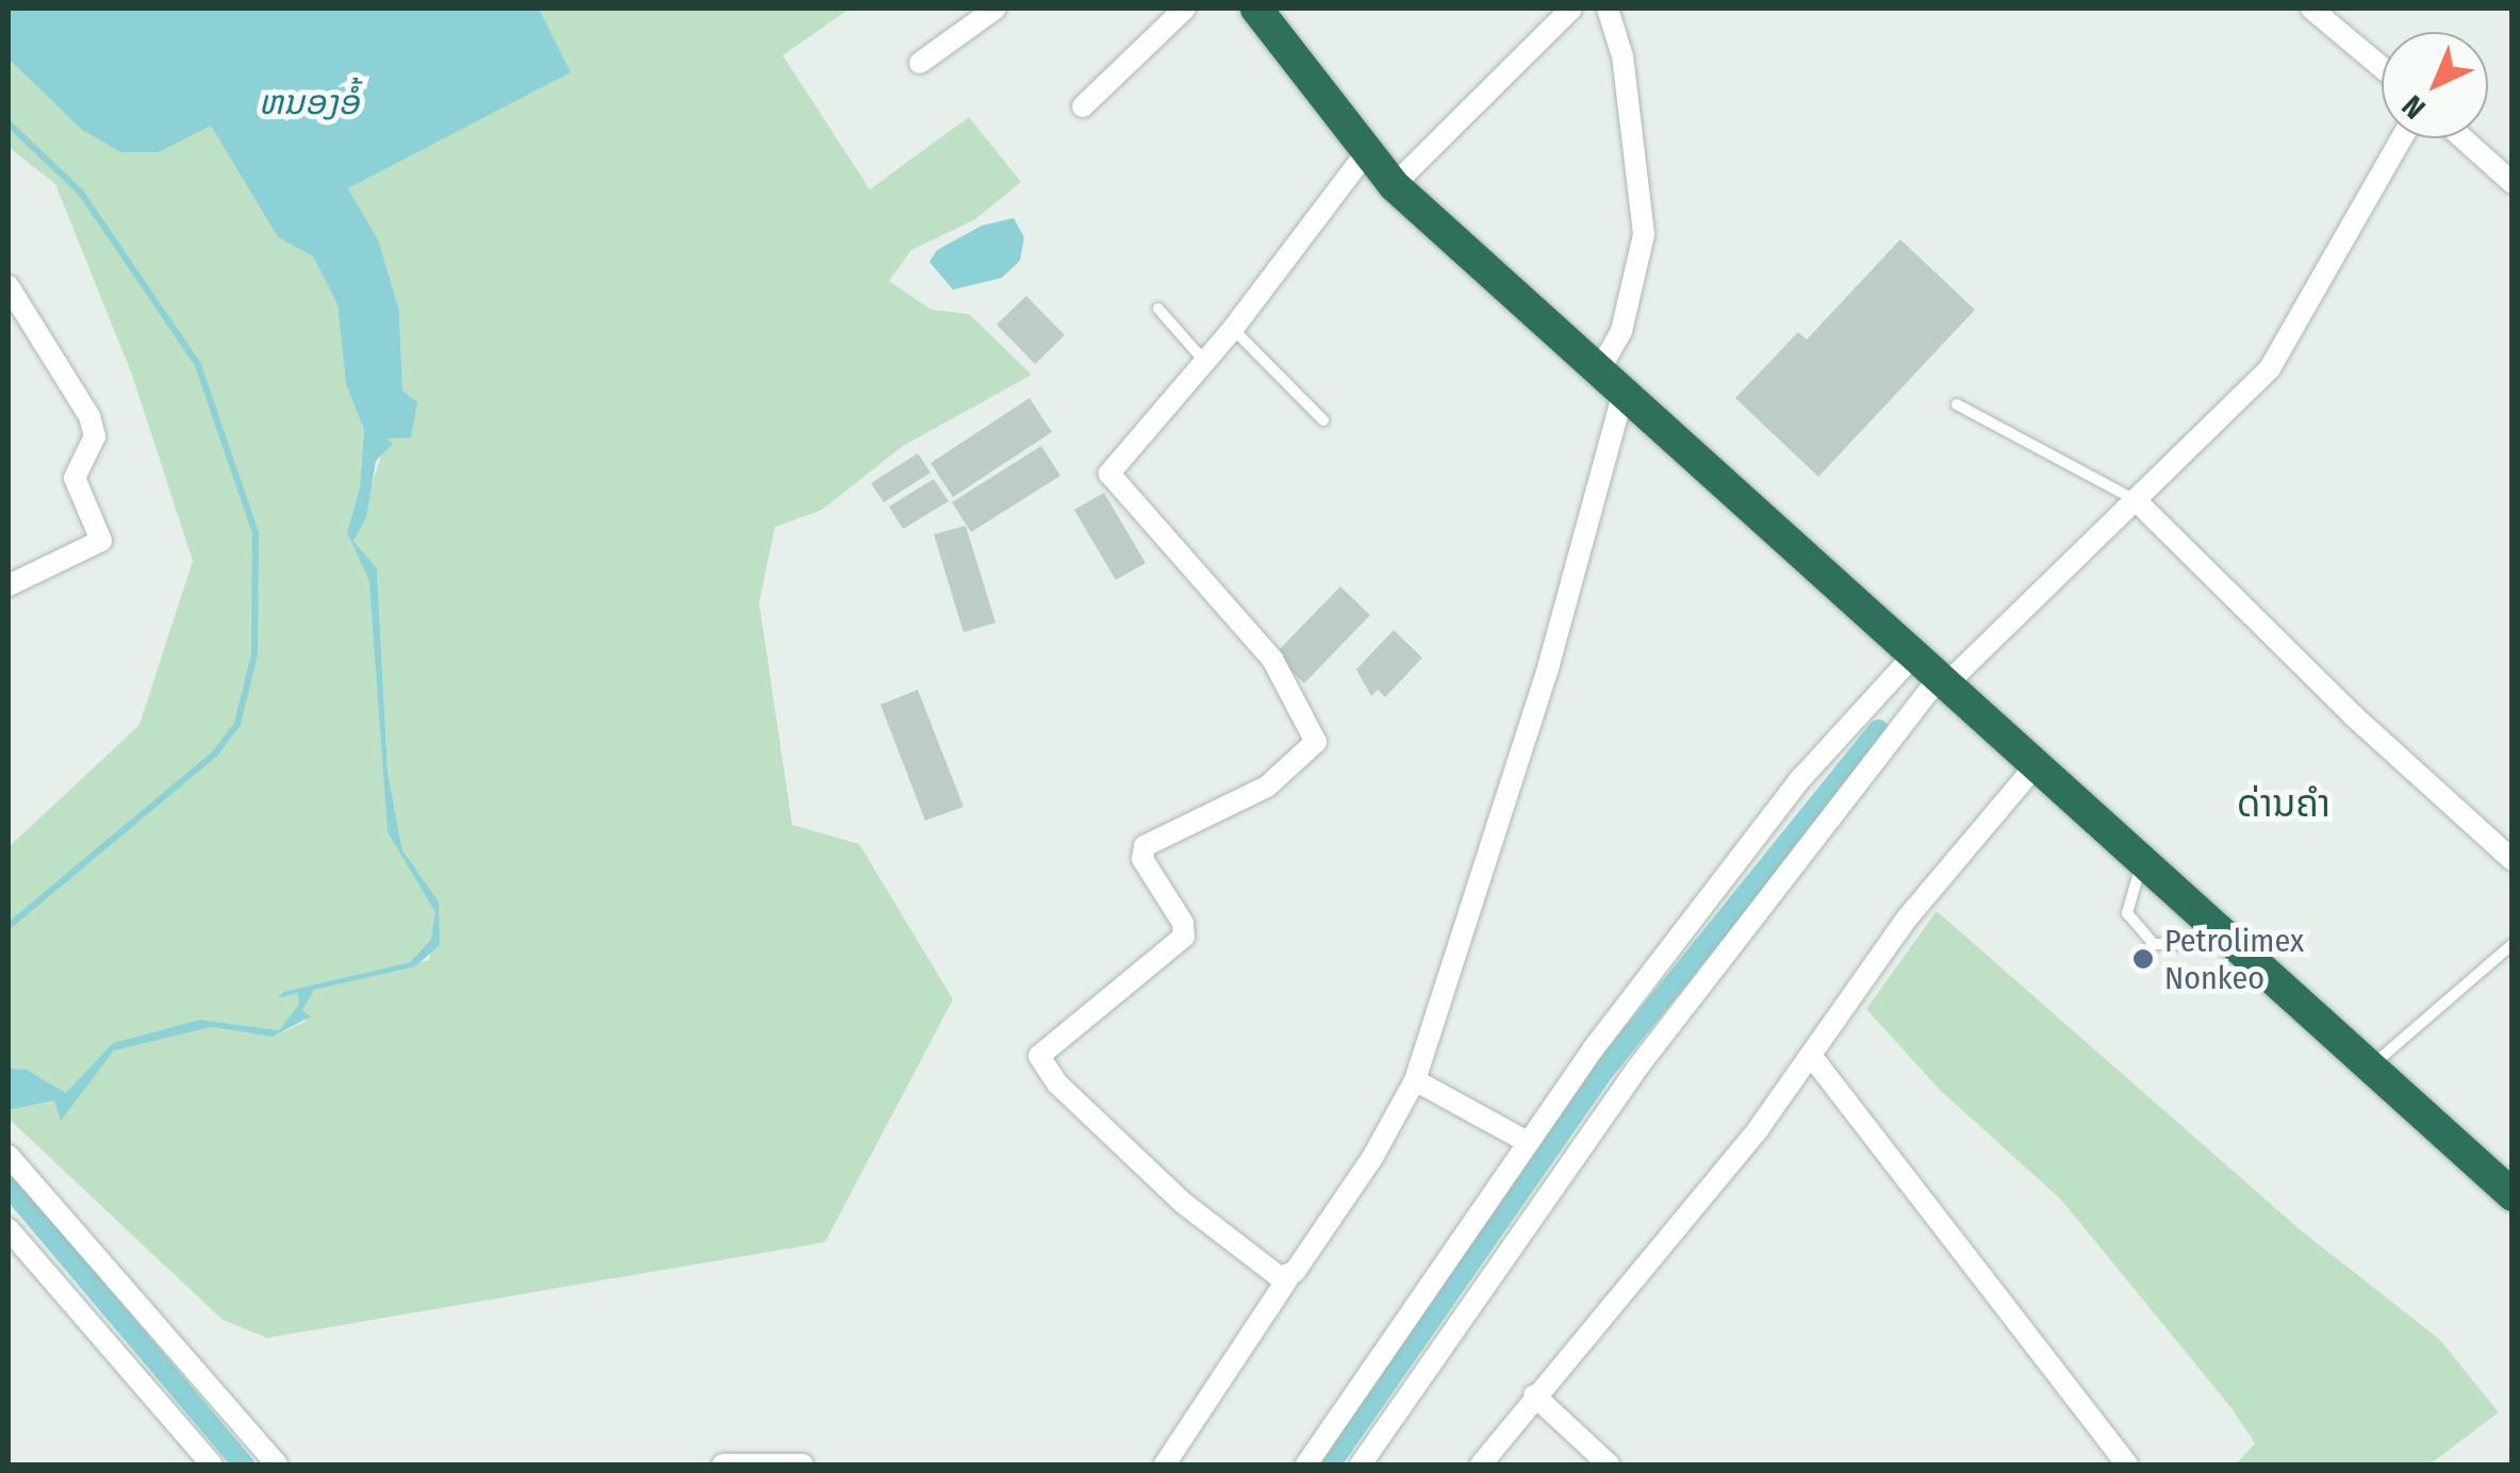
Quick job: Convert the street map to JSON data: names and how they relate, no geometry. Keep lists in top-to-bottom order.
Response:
{
  "districts": ["ດ່ານຄໍາ"],
  "water": ["ຫນອງອໍ້"],
  "places": ["Petrolimex Nonkeo"],
  "north": "bottom left"
}
